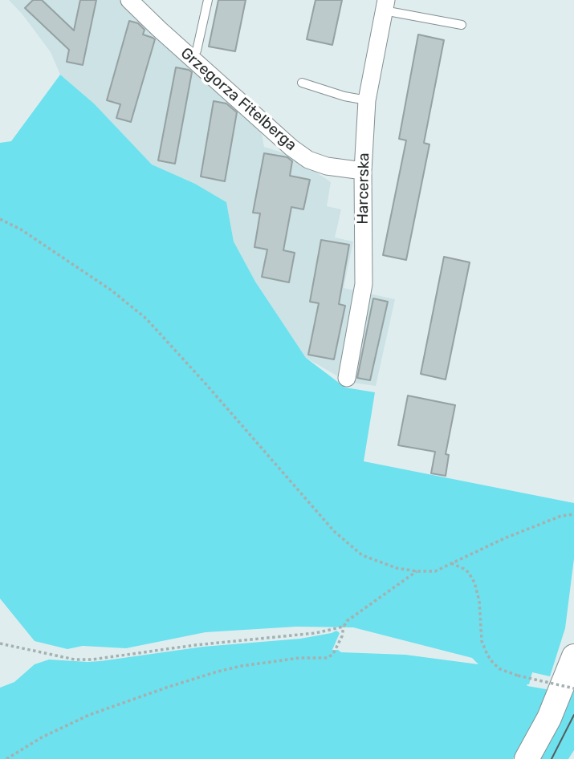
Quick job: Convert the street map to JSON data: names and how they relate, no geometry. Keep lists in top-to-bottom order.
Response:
{
  "streets": {
    "street": ["Grzegorza Fitelberga", "Harcerska"]
  },
  "crossings": [
    ["Grzegorza Fitelberga", "Harcerska"]
  ]
}
